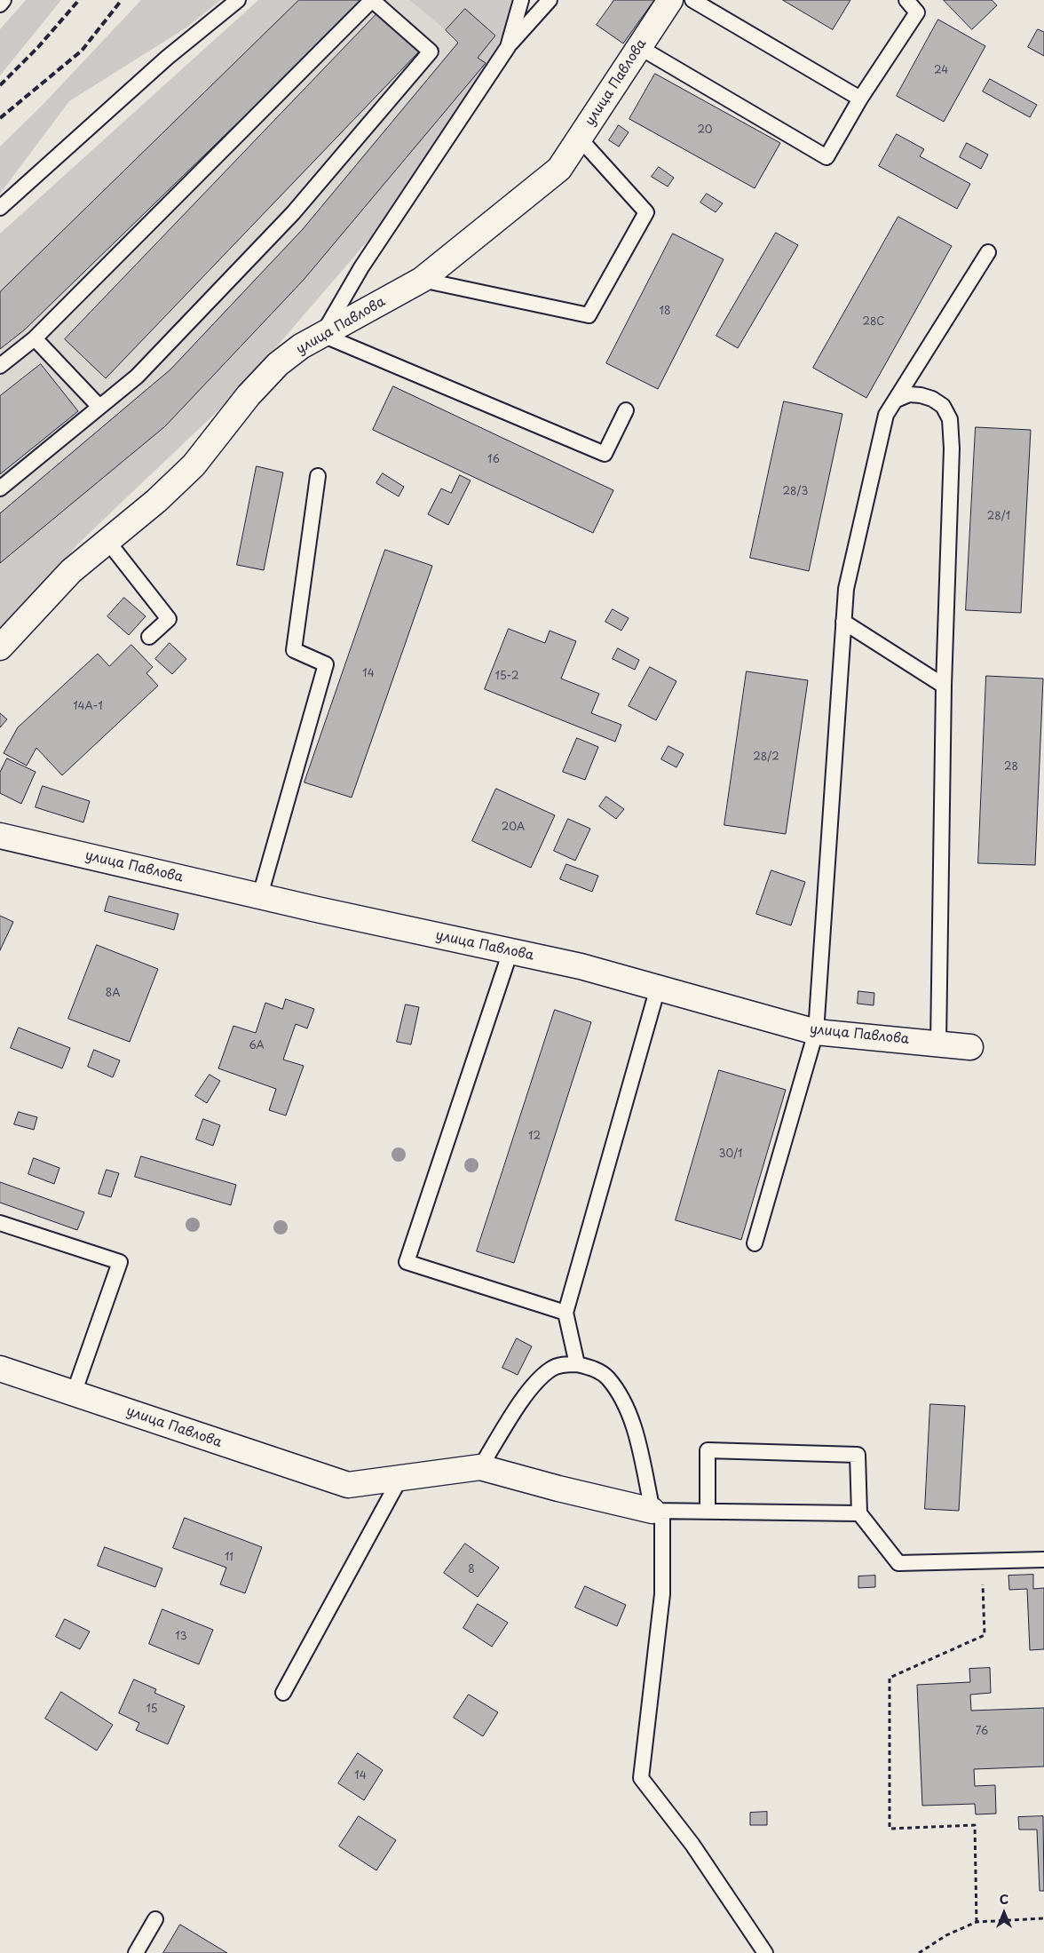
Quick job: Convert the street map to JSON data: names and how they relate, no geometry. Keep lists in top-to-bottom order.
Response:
{
  "streets": {
    "street": ["улица Павлова"]
  },
  "house_numbers": [
    "24",
    "20",
    "18",
    "28С",
    "16",
    "28/3",
    "28/1",
    "14",
    "15-2",
    "14А-1",
    "28/2",
    "28",
    "20А",
    "8А",
    "6А",
    "12",
    "30/1",
    "11",
    "8",
    "13",
    "15",
    "76",
    "14"
  ],
  "north": "top"
}
